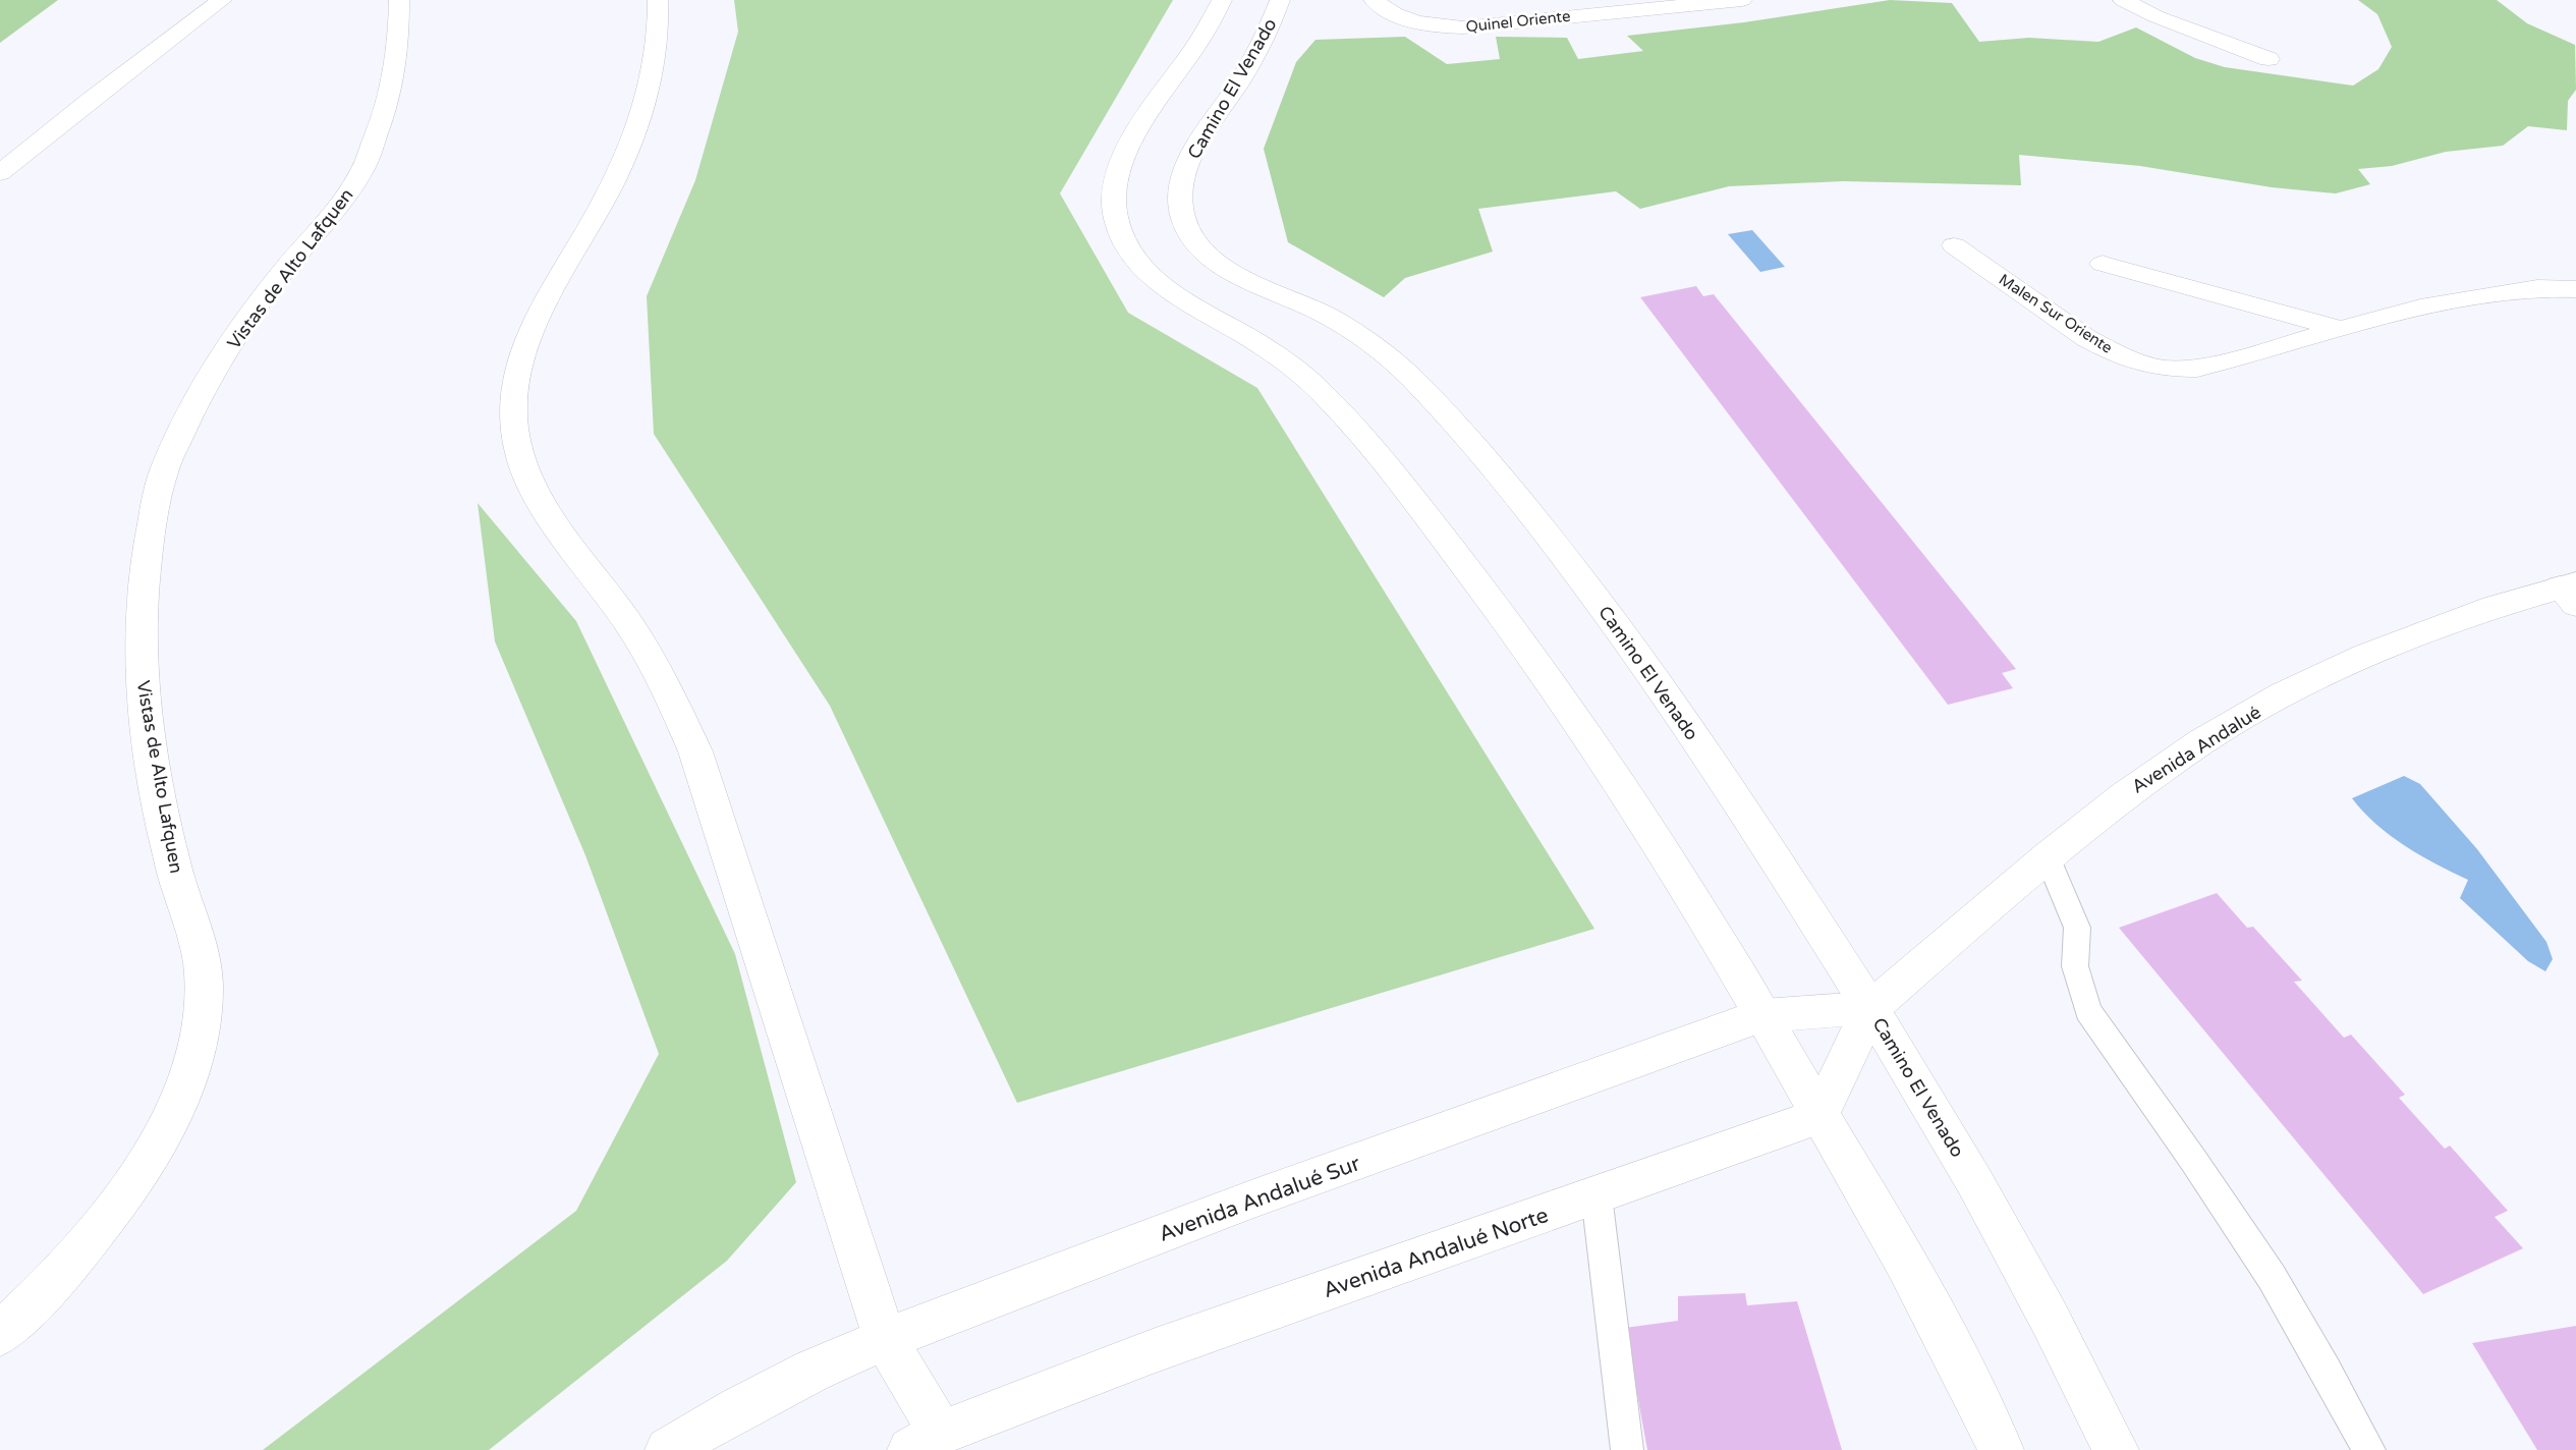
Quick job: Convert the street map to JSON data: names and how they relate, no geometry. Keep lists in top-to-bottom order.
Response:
{
  "streets": {
    "street": [
      "Quinel Oriente",
      "Camino El Venado",
      "Vistas de Alto Lafquen",
      "Malen Sur Oriente",
      "Avenida Andalué",
      "Avenida Andalué Sur",
      "Avenida Andalué Norte"
    ]
  },
  "crossings": [
    ["Camino El Venado", "Avenida Andalué"],
    ["Camino El Venado", "Avenida Andalué Sur"],
    ["Avenida Andalué", "Avenida Andalué Sur"]
  ]
}
